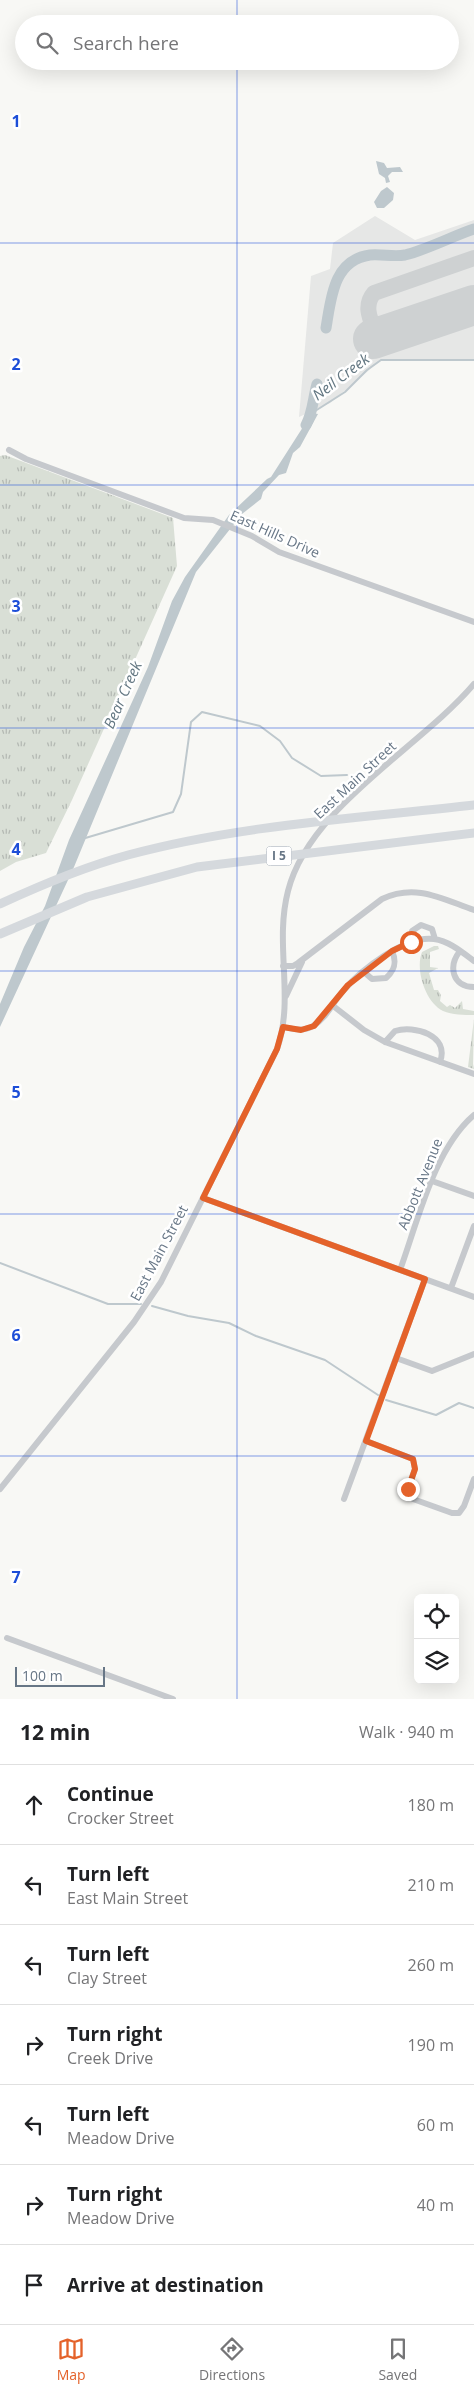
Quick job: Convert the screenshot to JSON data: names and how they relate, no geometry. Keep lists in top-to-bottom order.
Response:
{
  "streets": {
    "highway": ["I 5"],
    "street": ["East Hills Drive", "East Main Street", "Abbott Avenue"]
  },
  "water": ["Neil Creek", "Bear Creek"],
  "scale_bar": "100 m",
  "page": {
    "search": "Search here",
    "scale": "100 m",
    "heading": ["12 min", "Walk · 940 m"],
    "list": [
      ["Continue", "Crocker Street", "180 m"],
      ["Turn left", "East Main Street", "210 m"],
      ["Turn left", "Clay Street", "260 m"],
      ["Turn right", "Creek Drive", "190 m"],
      ["Turn left", "Meadow Drive", "60 m"],
      ["Turn right", "Meadow Drive", "40 m"],
      "Arrive at destination"
    ],
    "nav": ["Map", "Directions", "Saved"]
  },
  "grid": {
    "rows": [
      "1",
      "2",
      "3",
      "4",
      "5",
      "6",
      "7"
    ]
  }
}
